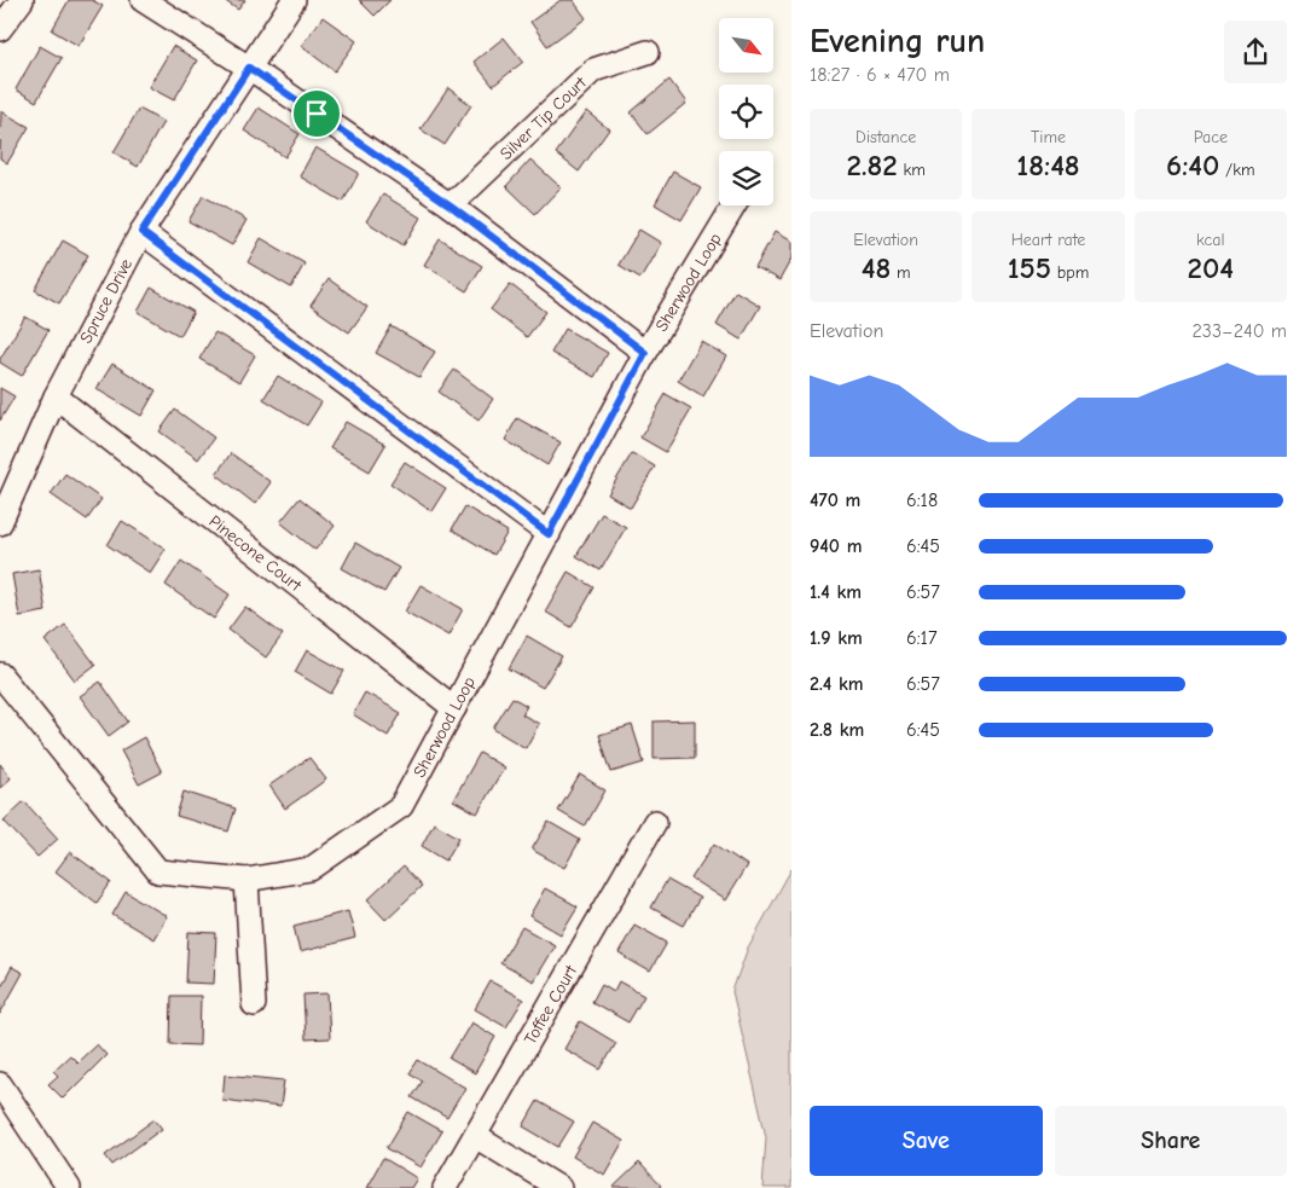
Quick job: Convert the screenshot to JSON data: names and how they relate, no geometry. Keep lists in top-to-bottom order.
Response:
{
  "streets": {
    "street": [
      "Silver Tip Court",
      "Sherwood Loop",
      "Spruce Drive",
      "Pinecone Court",
      "Toffee Court"
    ]
  },
  "crossings": [
    ["Sherwood Loop", "Pinecone Court"],
    ["Spruce Drive", "Pinecone Court"]
  ],
  "north": "bottom right",
  "page": {
    "heading": ["Evening run", "18:27 · 6 × 470 m"],
    "stats": [
      ["Distance", "2.82 km"],
      ["Time", "18:48"],
      ["Pace", "6:40 /km"],
      ["Elevation", "48 m"],
      ["Heart rate", "155 bpm"],
      ["kcal", "204"]
    ],
    "chart": ["Elevation", "233–240 m"],
    "list": [
      {
        "name": "470 m",
        "note": "6:18"
      },
      {
        "name": "940 m",
        "note": "6:45"
      },
      {
        "name": "1.4 km",
        "note": "6:57"
      },
      {
        "name": "1.9 km",
        "note": "6:17"
      },
      {
        "name": "2.4 km",
        "note": "6:57"
      },
      {
        "name": "2.8 km",
        "note": "6:45"
      }
    ],
    "buttons": ["Save", "Share"]
  }
}
